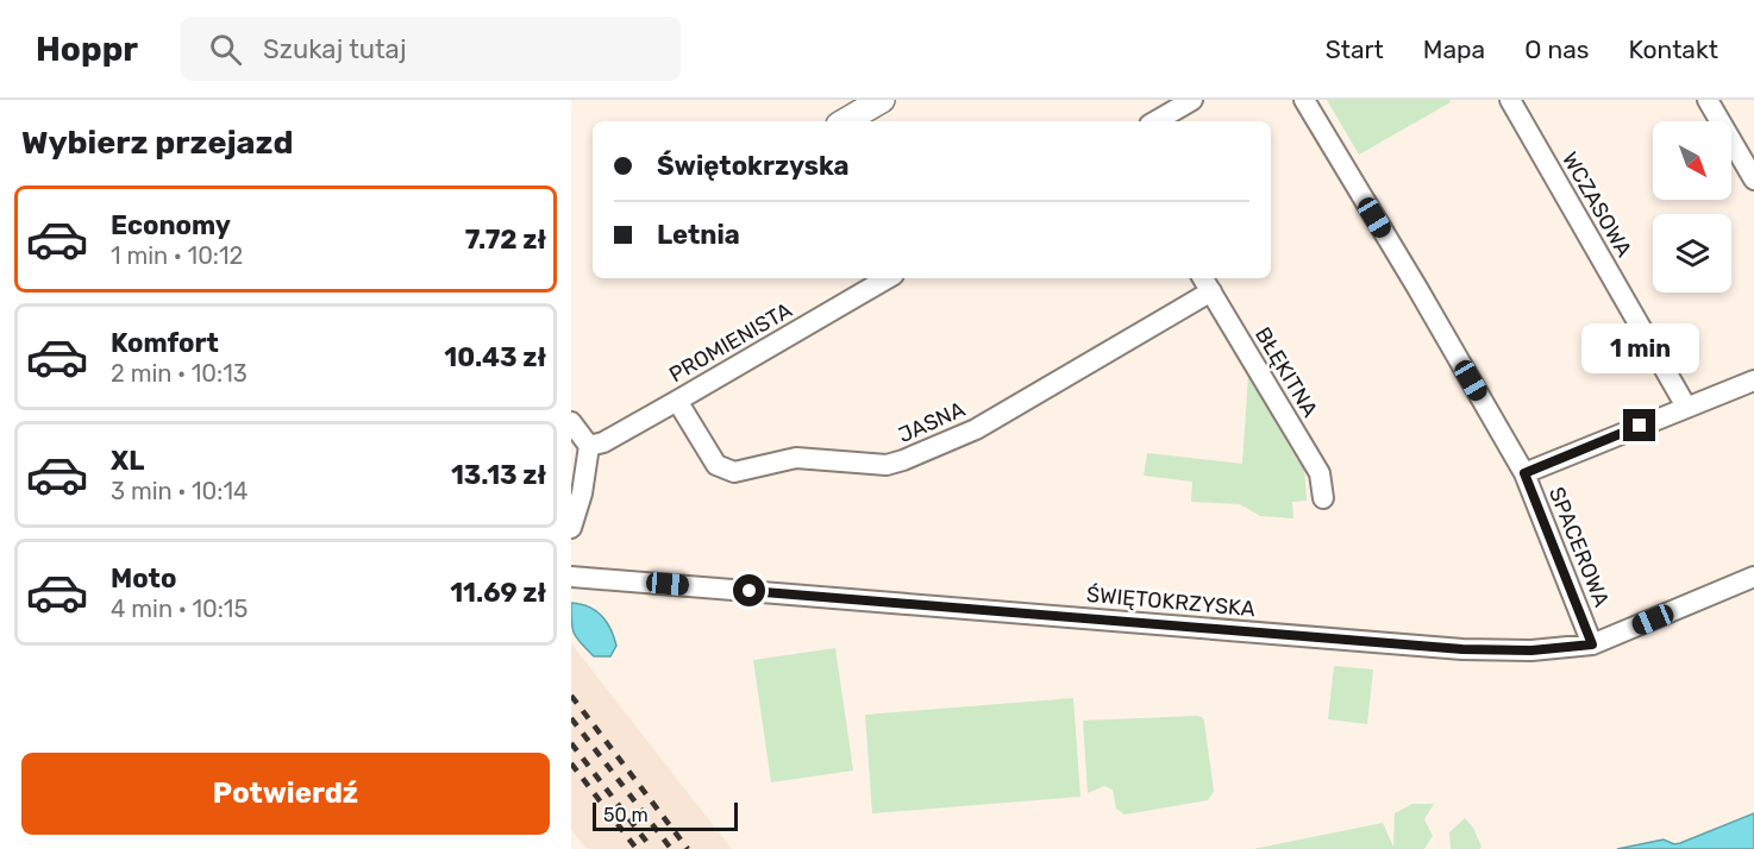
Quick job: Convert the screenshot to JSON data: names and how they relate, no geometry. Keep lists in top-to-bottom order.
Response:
{
  "streets": {
    "street": [
      "WCZASOWA",
      "PROMIENISTA",
      "BŁĘKITNA",
      "JASNA",
      "SPACEROWA",
      "ŚWIĘTOKRZYSKA"
    ]
  },
  "crossings": [
    ["PROMIENISTA", "JASNA"],
    ["BŁĘKITNA", "JASNA"],
    ["SPACEROWA", "ŚWIĘTOKRZYSKA"]
  ],
  "scale_bar": "50 m",
  "north": "bottom right",
  "page": {
    "header": "Hoppr",
    "search": "Szukaj tutaj",
    "nav": [
      "Start",
      "Mapa",
      "O nas",
      "Kontakt"
    ],
    "heading": "Wybierz przejazd",
    "banner": ["Świętokrzyska", "Letnia"],
    "list": [
      {
        "name": "Economy",
        "note": "1 min · 10:12",
        "value": "7.72 zł"
      },
      {
        "name": "Komfort",
        "note": "2 min · 10:13",
        "value": "10.43 zł"
      },
      {
        "name": "XL",
        "note": "3 min · 10:14",
        "value": "13.13 zł"
      },
      {
        "name": "Moto",
        "note": "4 min · 10:15",
        "value": "11.69 zł"
      }
    ],
    "bubble": "1 min",
    "buttons": "Potwierdź",
    "scale": "50 m"
  }
}
